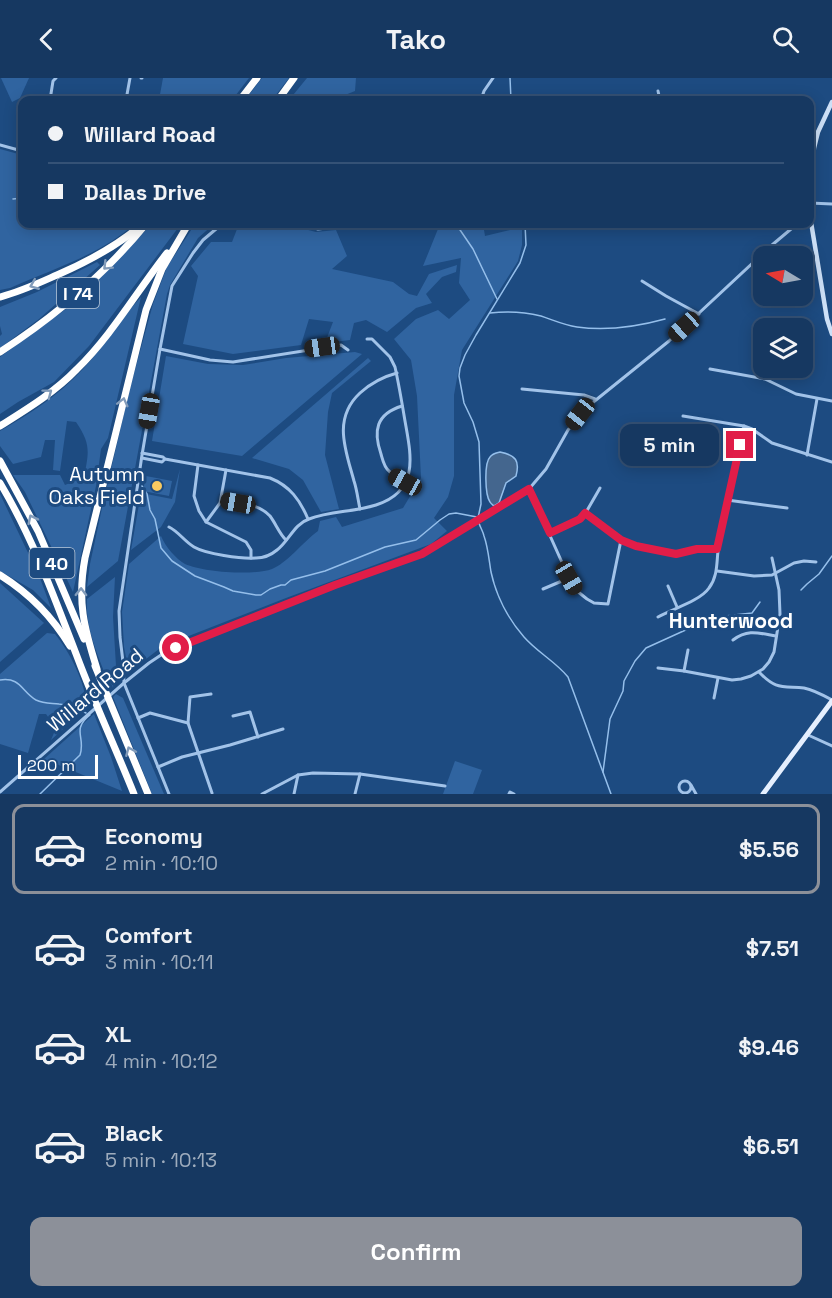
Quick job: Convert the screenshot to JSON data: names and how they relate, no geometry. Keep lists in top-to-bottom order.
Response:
{
  "streets": {
    "highway": ["I 74", "I 40"],
    "street": ["Willard Road"]
  },
  "districts": ["Hunterwood"],
  "places": ["Autumn Oaks Field"],
  "scale_bar": "200 m",
  "north": "left",
  "page": {
    "header": "Tako",
    "banner": ["Willard Road", "Dallas Drive"],
    "bubble": "5 min",
    "scale": "200 m",
    "list": [
      {
        "name": "Economy",
        "note": "2 min · 10:10",
        "value": "$5.56"
      },
      {
        "name": "Comfort",
        "note": "3 min · 10:11",
        "value": "$7.51"
      },
      {
        "name": "XL",
        "note": "4 min · 10:12",
        "value": "$9.46"
      },
      {
        "name": "Black",
        "note": "5 min · 10:13",
        "value": "$6.51"
      }
    ],
    "buttons": "Confirm"
  }
}
